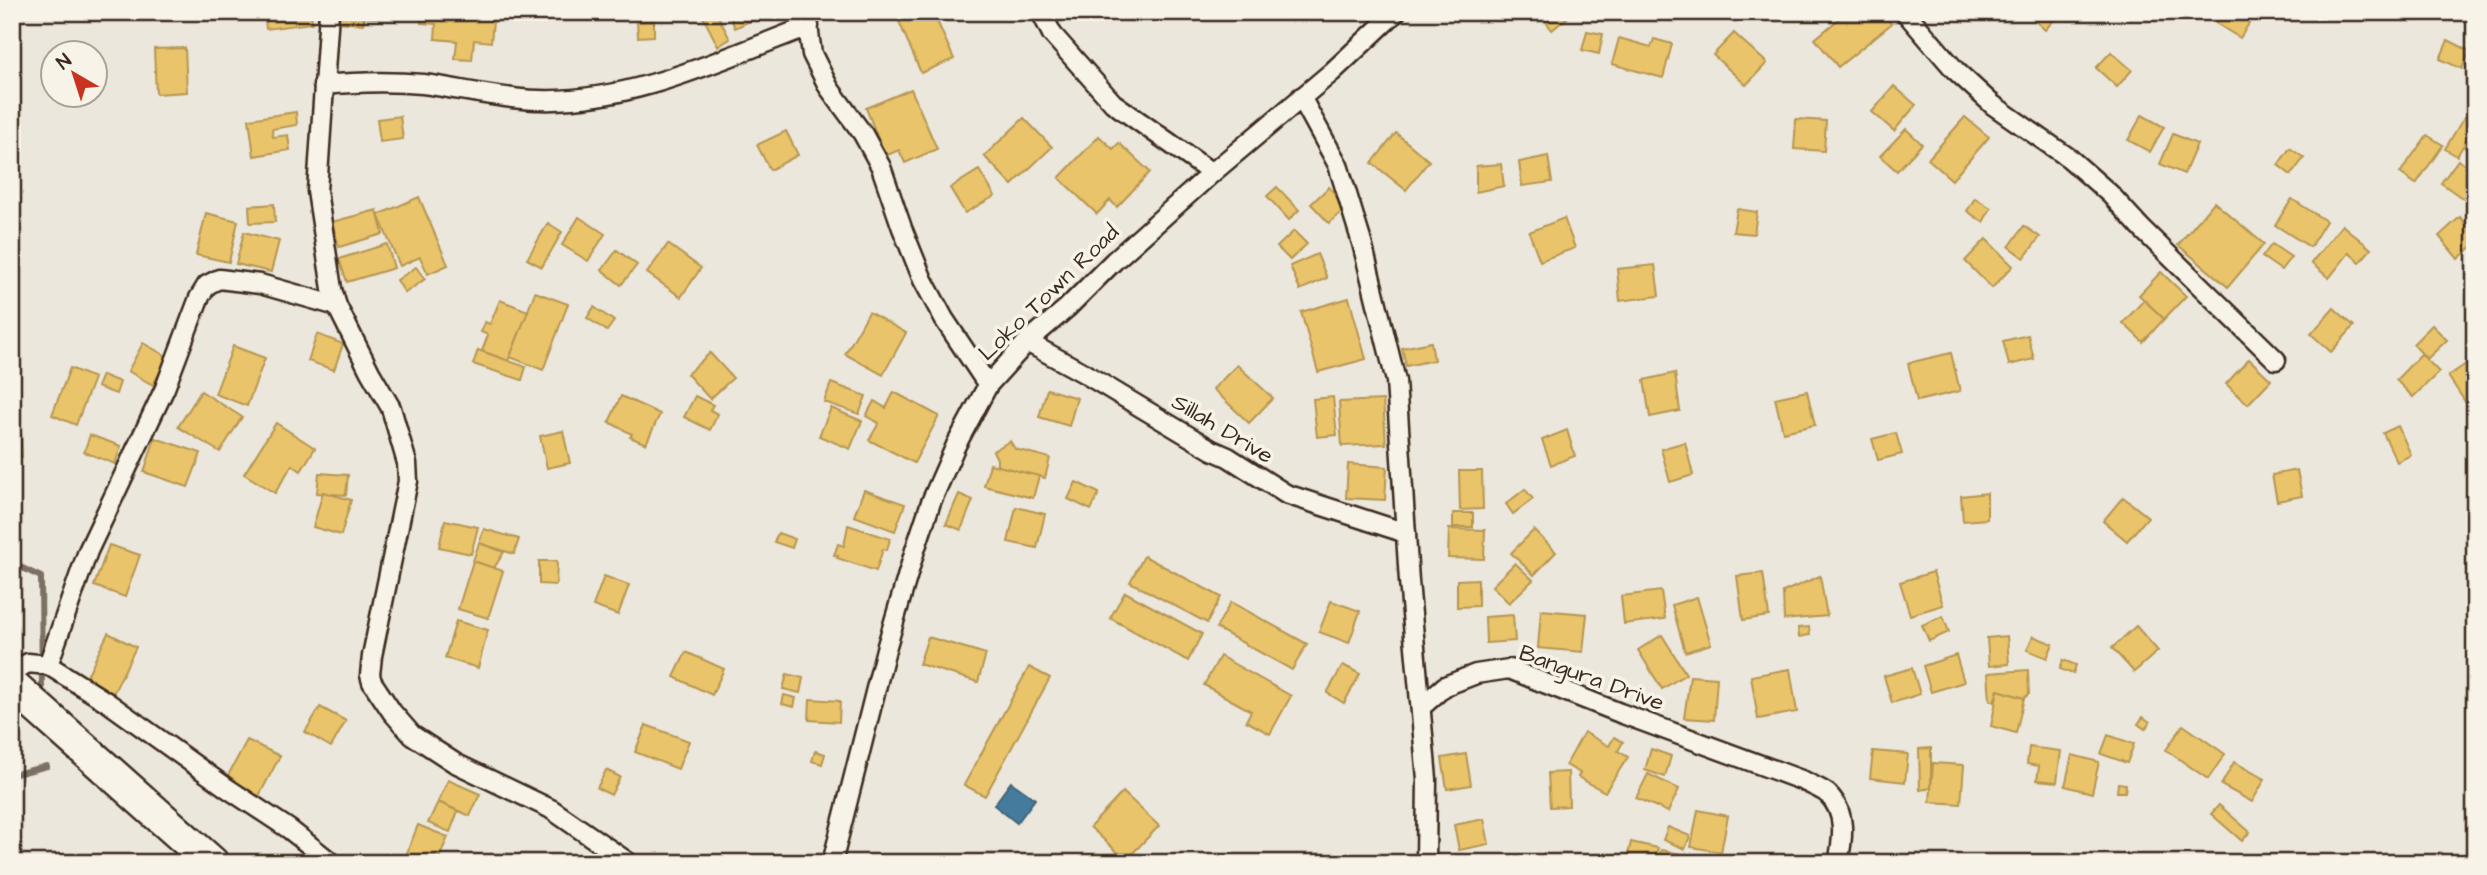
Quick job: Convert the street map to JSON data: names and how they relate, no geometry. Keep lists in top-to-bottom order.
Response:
{
  "streets": {
    "street": ["Loko Town Road", "Sillah Drive", "Bangura Drive"]
  },
  "crossings": [
    ["Loko Town Road", "Sillah Drive"]
  ],
  "north": "top left"
}
